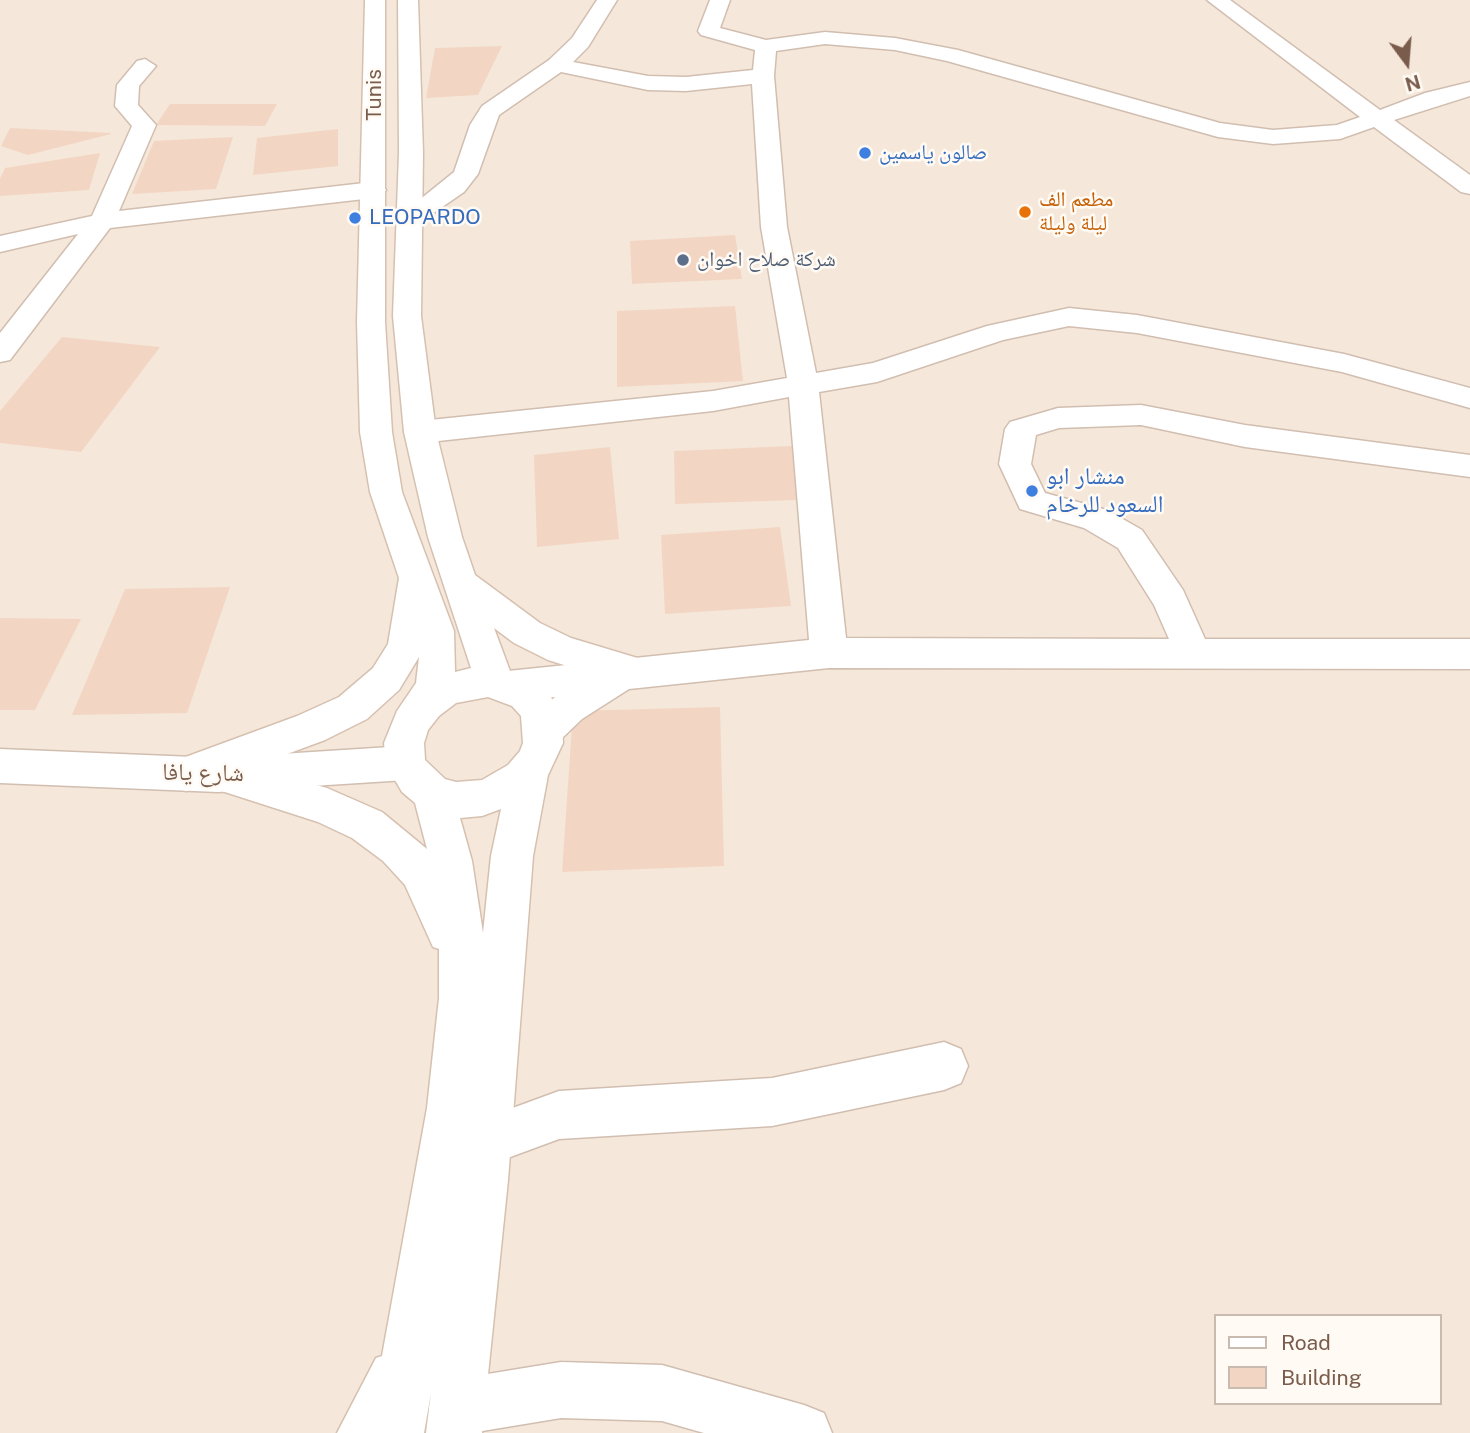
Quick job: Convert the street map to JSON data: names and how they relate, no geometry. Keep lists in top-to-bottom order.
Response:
{
  "streets": {
    "street": ["Tunis", "شارع يافا"]
  },
  "crossings": [
    ["Tunis", "شارع يافا"]
  ],
  "places": [
    "صالون ياسمين",
    "مطعم الف ليلة وليلة",
    "LEOPARDO",
    "شركة صلاح اخوان",
    "منشار ابو السعود للرخام"
  ],
  "legend": ["Road", "Building"],
  "north": "bottom"
}
